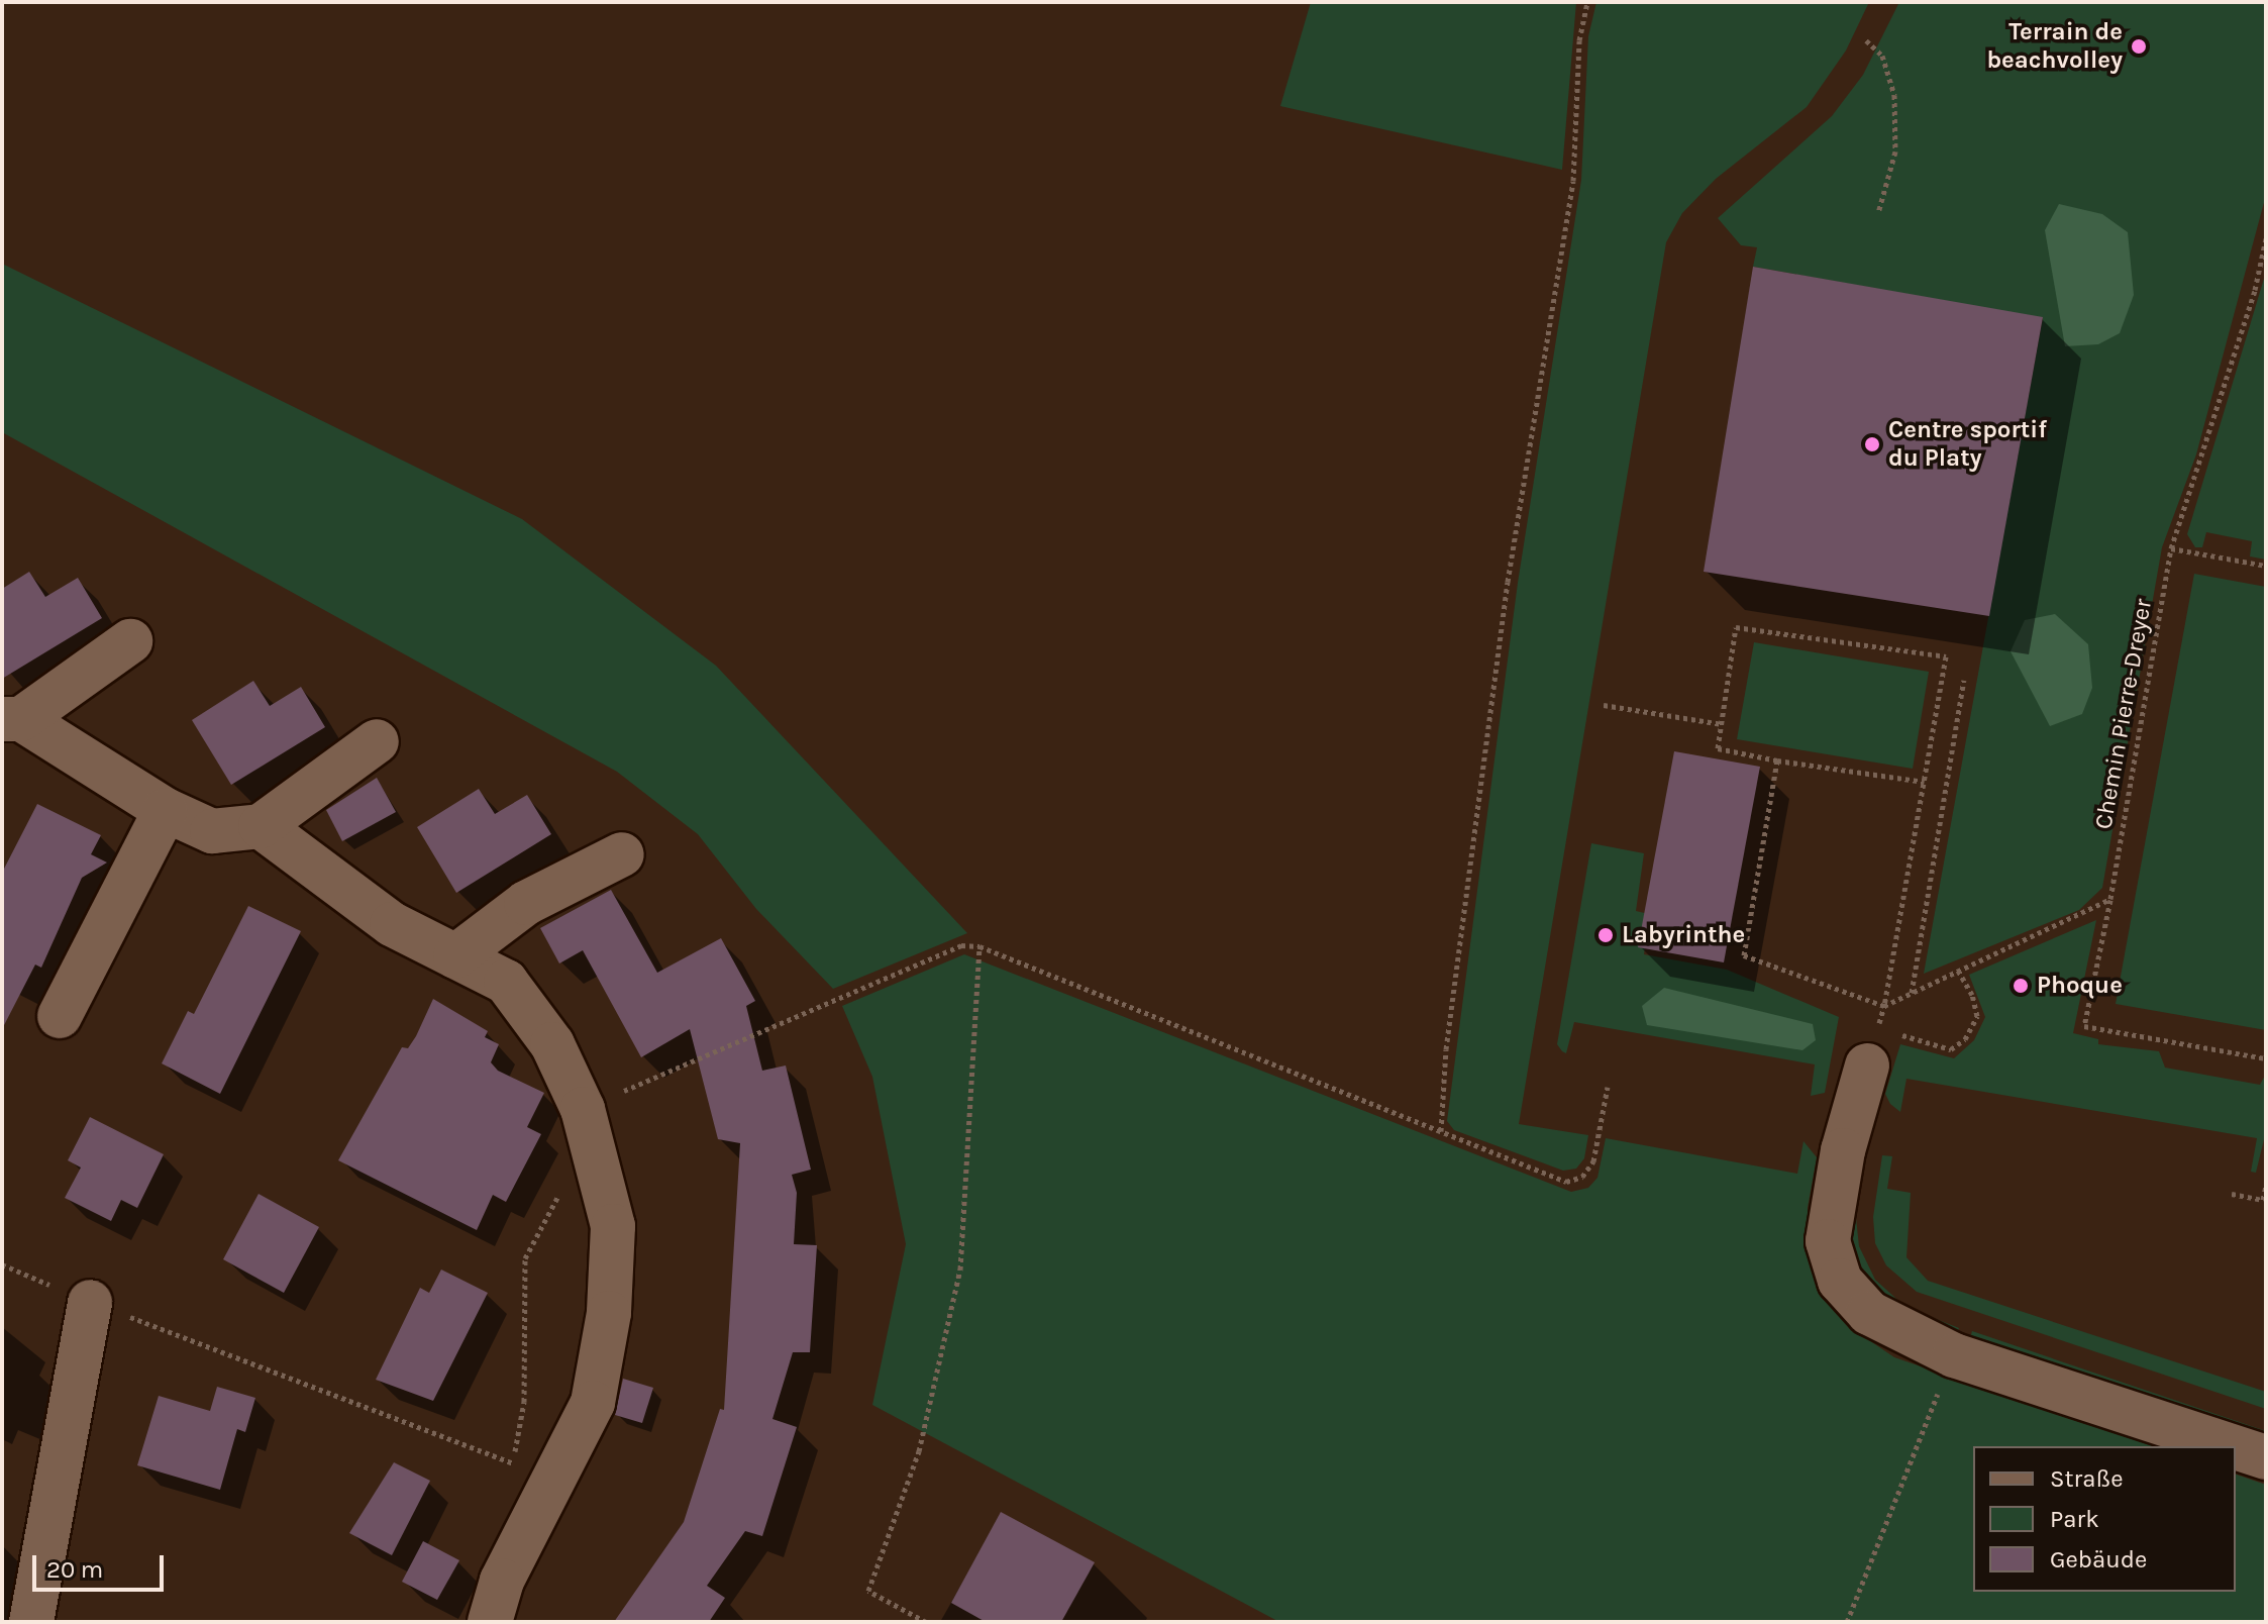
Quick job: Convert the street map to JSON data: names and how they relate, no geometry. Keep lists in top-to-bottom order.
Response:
{
  "streets": {
    "path": ["Chemin Pierre-Dreyer"]
  },
  "places": [
    "Terrain de beachvolley",
    "Centre sportif du Platy",
    "Labyrinthe",
    "Phoque"
  ],
  "legend": ["Straße", "Park", "Gebäude"],
  "scale_bar": "20 m"
}
